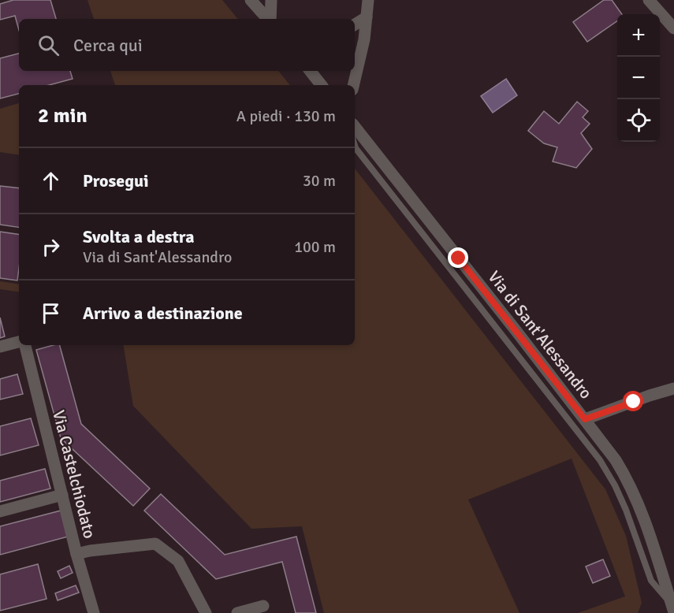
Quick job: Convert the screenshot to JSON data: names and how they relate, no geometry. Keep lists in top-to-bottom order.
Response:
{
  "streets": {
    "street": ["Via di Sant'Alessandro", "Via Castelchiodato"]
  },
  "page": {
    "map_buttons": ["+", "−"],
    "search": "Cerca qui",
    "heading": ["2 min", "A piedi · 130 m"],
    "list": [
      ["Prosegui", "30 m"],
      ["Svolta a destra", "Via di Sant'Alessandro", "100 m"],
      "Arrivo a destinazione"
    ]
  }
}
